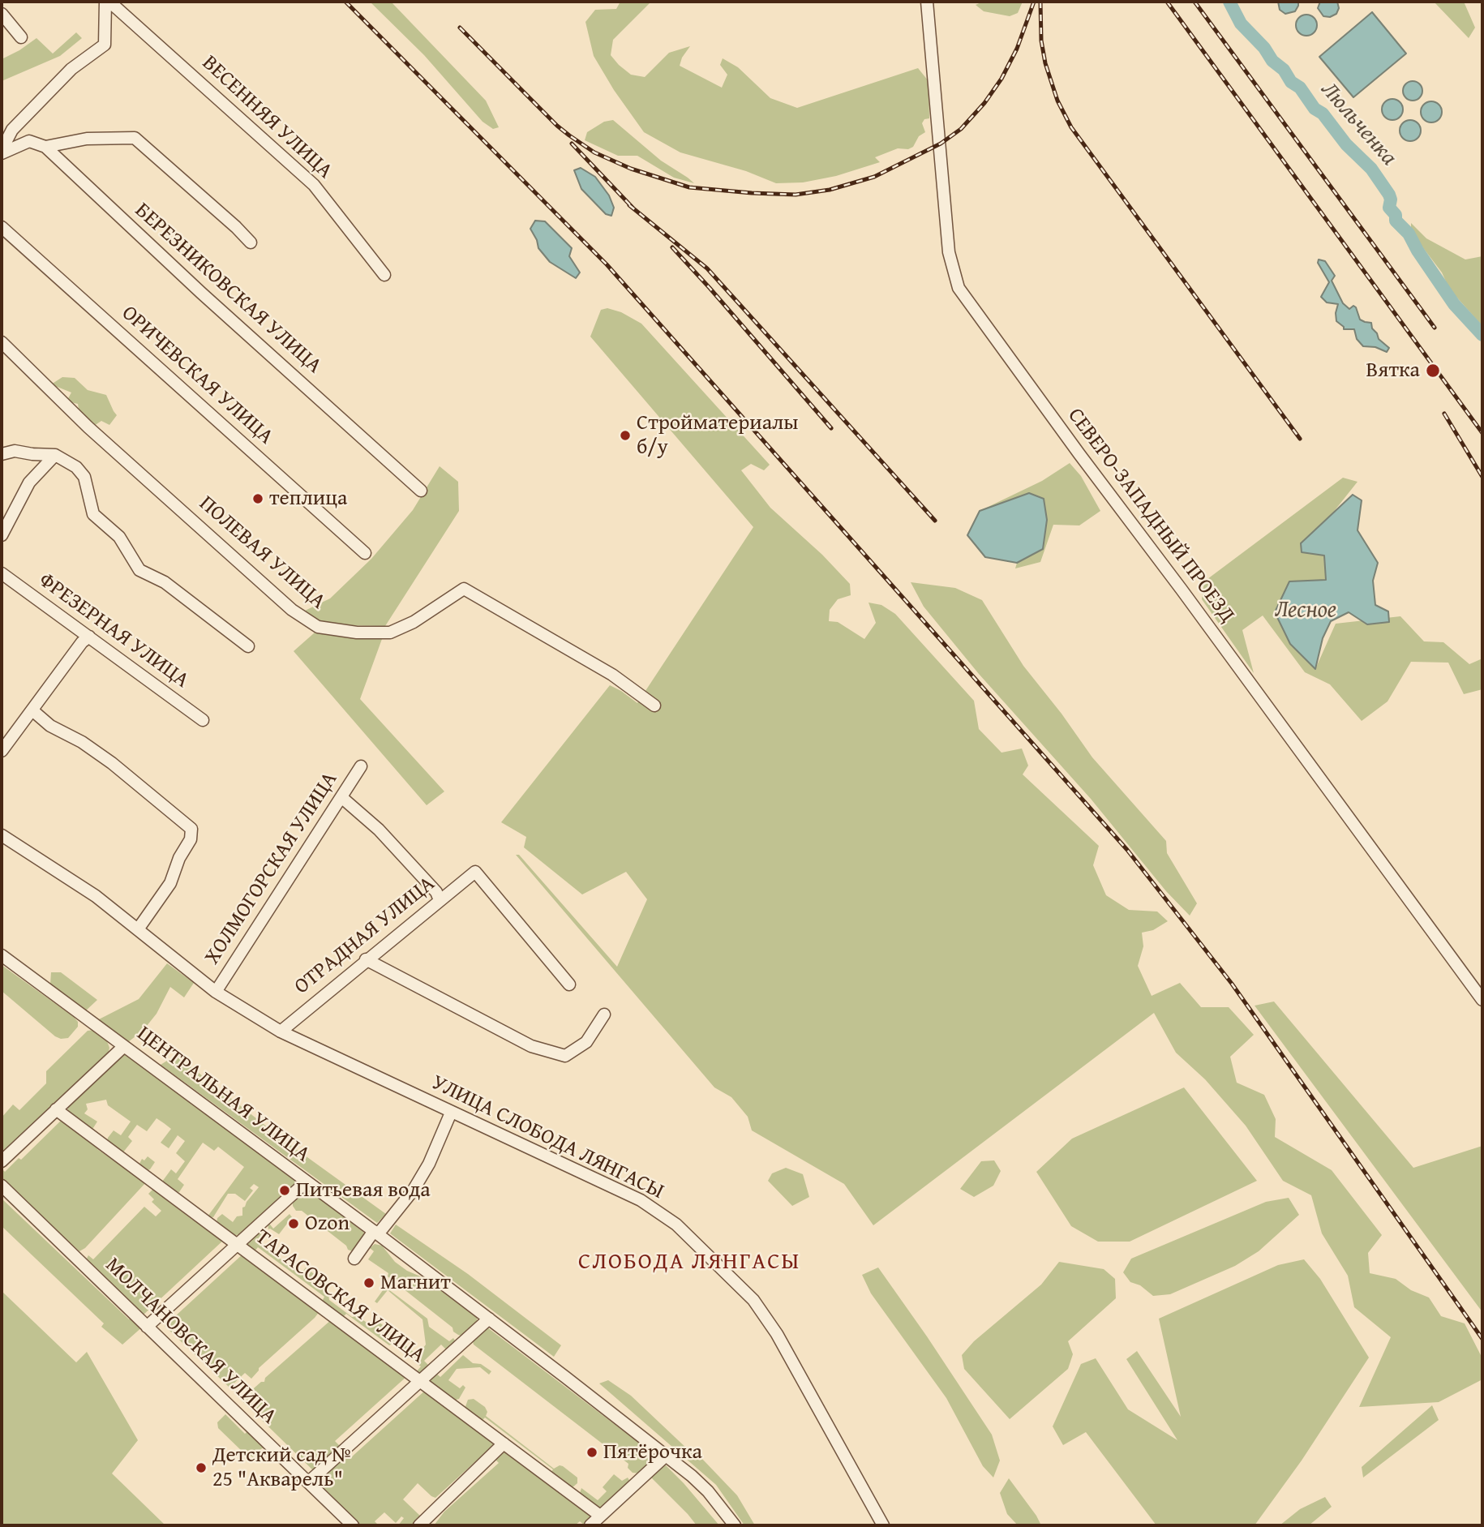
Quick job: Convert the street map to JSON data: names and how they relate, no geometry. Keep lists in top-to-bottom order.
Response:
{
  "streets": {
    "street": [
      "ВЕСЕННЯЯ УЛИЦА",
      "БЕРЕЗНИКОВСКАЯ УЛИЦА",
      "ОРИЧЕВСКАЯ УЛИЦА",
      "СЕВЕРО-ЗАПАДНЫЙ ПРОЕЗД",
      "ПОЛЕВАЯ УЛИЦА",
      "ФРЕЗЕРНАЯ УЛИЦА",
      "ХОЛМОГОРСКАЯ УЛИЦА",
      "ОТРАДНАЯ УЛИЦА",
      "ЦЕНТРАЛЬНАЯ УЛИЦА",
      "УЛИЦА СЛОБОДА ЛЯНГАСЫ",
      "ТАРАСОВСКАЯ УЛИЦА",
      "МОЛЧАНОВСКАЯ УЛИЦА"
    ]
  },
  "crossings": [
    ["ХОЛМОГОРСКАЯ УЛИЦА", "УЛИЦА СЛОБОДА ЛЯНГАСЫ"],
    ["ОТРАДНАЯ УЛИЦА", "УЛИЦА СЛОБОДА ЛЯНГАСЫ"]
  ],
  "districts": ["СЛОБОДА ЛЯНГАСЫ"],
  "water": ["Люльченка", "Лесное"],
  "places": [
    "Вятка",
    "Стройматериалы б/у",
    "теплица",
    "Питьевая вода",
    "Ozon",
    "Магнит",
    "Пятёрочка",
    "Детский сад № 25 \"Акварель\""
  ]
}
